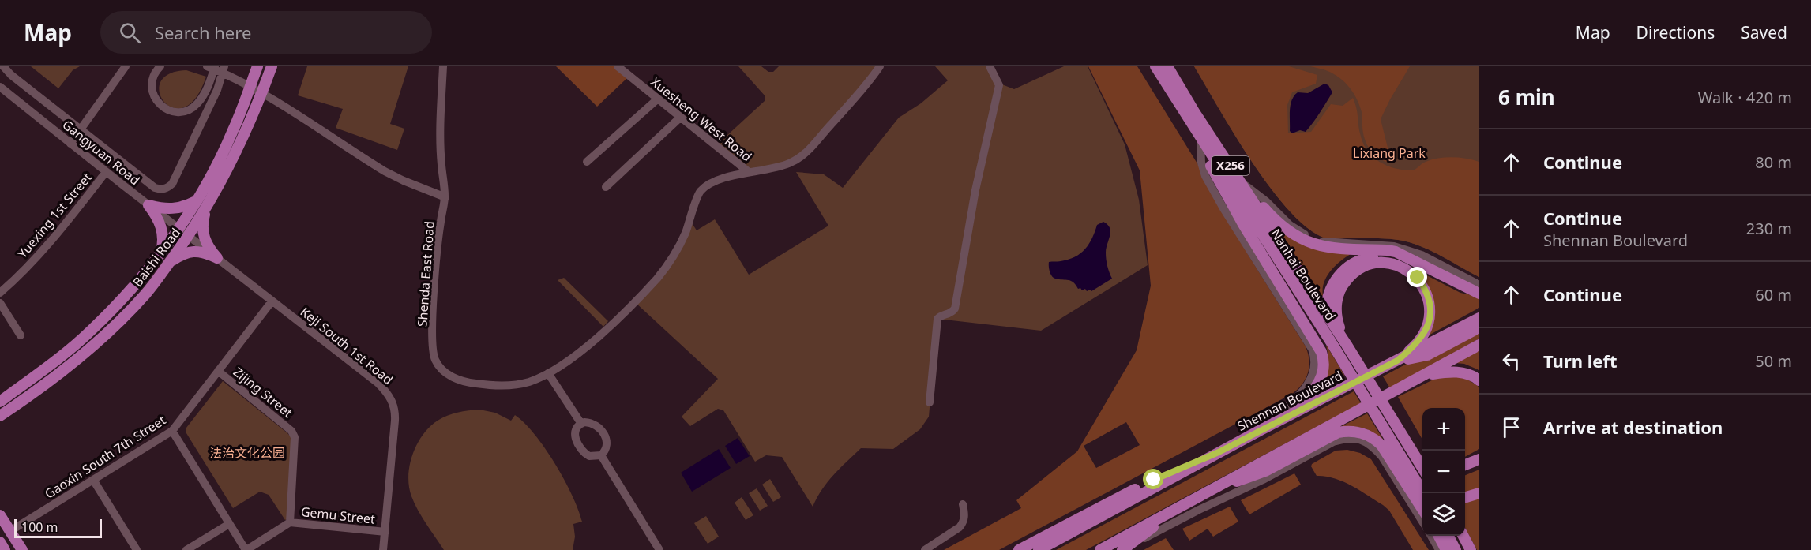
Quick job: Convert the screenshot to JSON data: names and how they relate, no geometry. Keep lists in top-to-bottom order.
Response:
{
  "streets": {
    "main road": [
      "X256",
      "Baishi Road",
      "Nanhai Boulevard",
      "Shennan Boulevard"
    ],
    "street": [
      "Xuesheng West Road",
      "Gangyuan Road",
      "Yuexing 1st Street",
      "Shenda East Road",
      "Keji South 1st Road",
      "Zijing Street",
      "Gaoxin South 7th Street",
      "Gemu Street"
    ]
  },
  "crossings": [
    ["Xuesheng West Road", "Shenda East Road"],
    ["Gangyuan Road", "Yuexing 1st Street"],
    ["Gangyuan Road", "Baishi Road"],
    ["Gangyuan Road", "Keji South 1st Road"],
    ["Baishi Road", "Keji South 1st Road"],
    ["Keji South 1st Road", "Gaoxin South 7th Street"],
    ["Keji South 1st Road", "Gemu Street"],
    ["Zijing Street", "Gaoxin South 7th Street"],
    ["Zijing Street", "Gemu Street"]
  ],
  "parks": ["Lixiang Park", "法治文化公园"],
  "scale_bar": "100 m",
  "page": {
    "header": "Map",
    "search": "Search here",
    "nav": ["Map", "Directions", "Saved"],
    "heading": ["6 min", "Walk · 420 m"],
    "list": [
      ["Continue", "80 m"],
      ["Continue", "Shennan Boulevard", "230 m"],
      ["Continue", "60 m"],
      ["Turn left", "50 m"],
      "Arrive at destination"
    ],
    "map_buttons": ["+", "−"],
    "scale": "100 m"
  }
}
